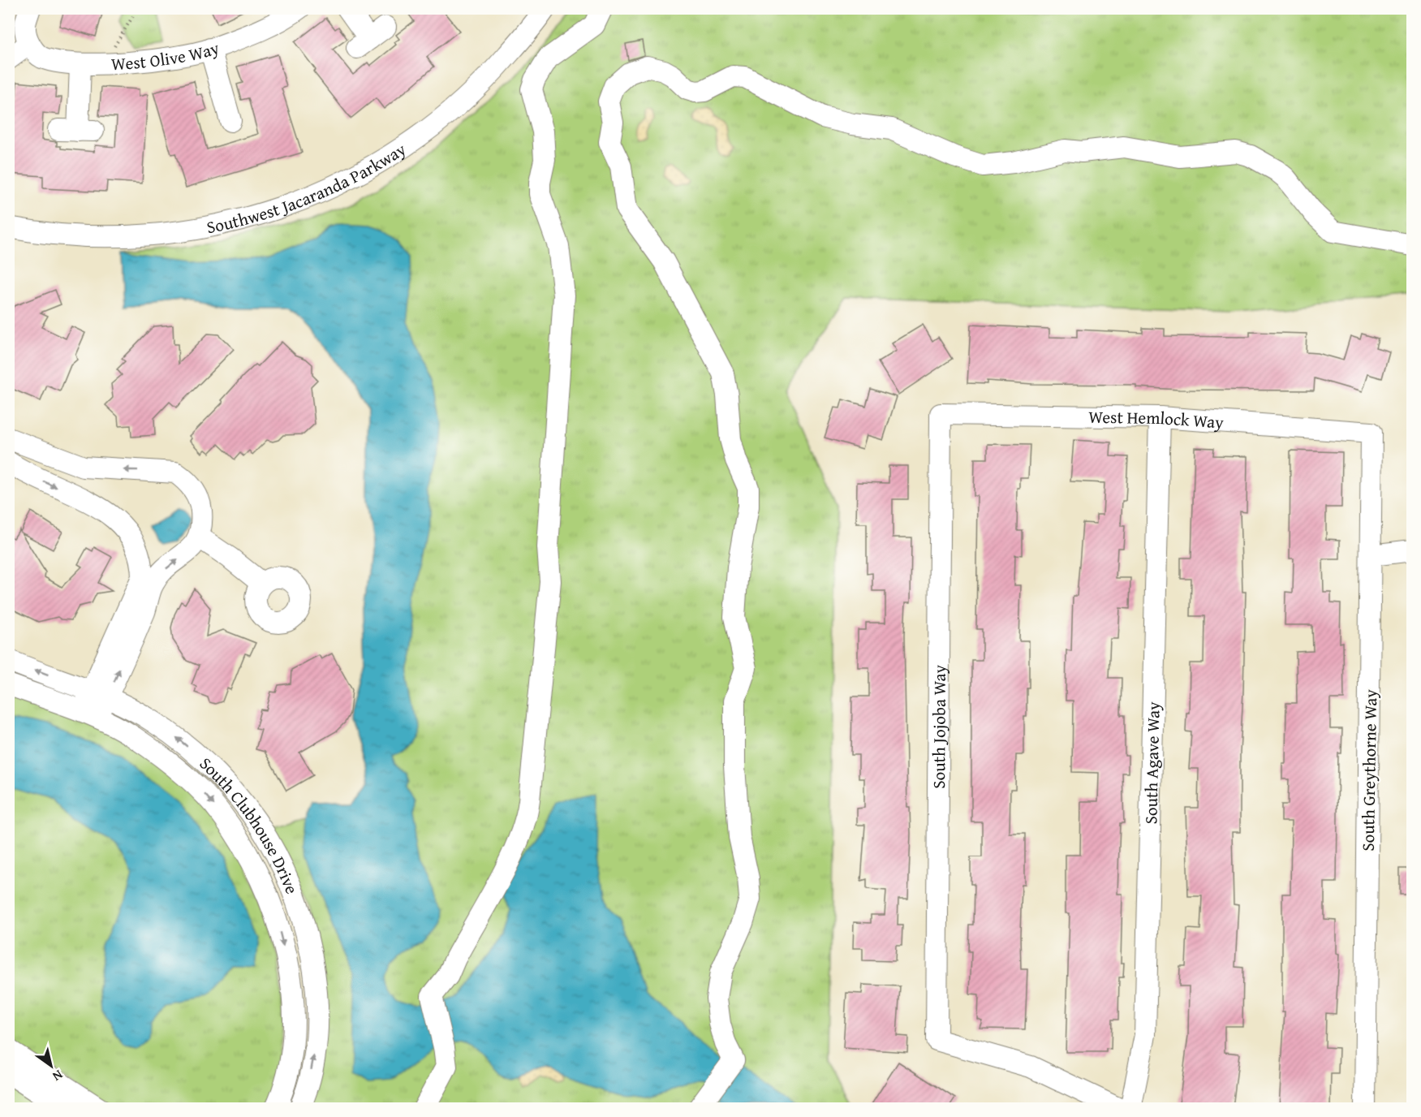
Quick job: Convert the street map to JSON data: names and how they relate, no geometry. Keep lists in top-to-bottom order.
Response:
{
  "streets": {
    "street": [
      "West Olive Way",
      "Southwest Jacaranda Parkway",
      "West Hemlock Way",
      "South Jojoba Way",
      "South Agave Way",
      "South Greythorne Way",
      "South Clubhouse Drive"
    ]
  },
  "crossings": [
    ["West Hemlock Way", "South Jojoba Way"],
    ["West Hemlock Way", "South Agave Way"],
    ["West Hemlock Way", "South Greythorne Way"]
  ],
  "north": "bottom right"
}
